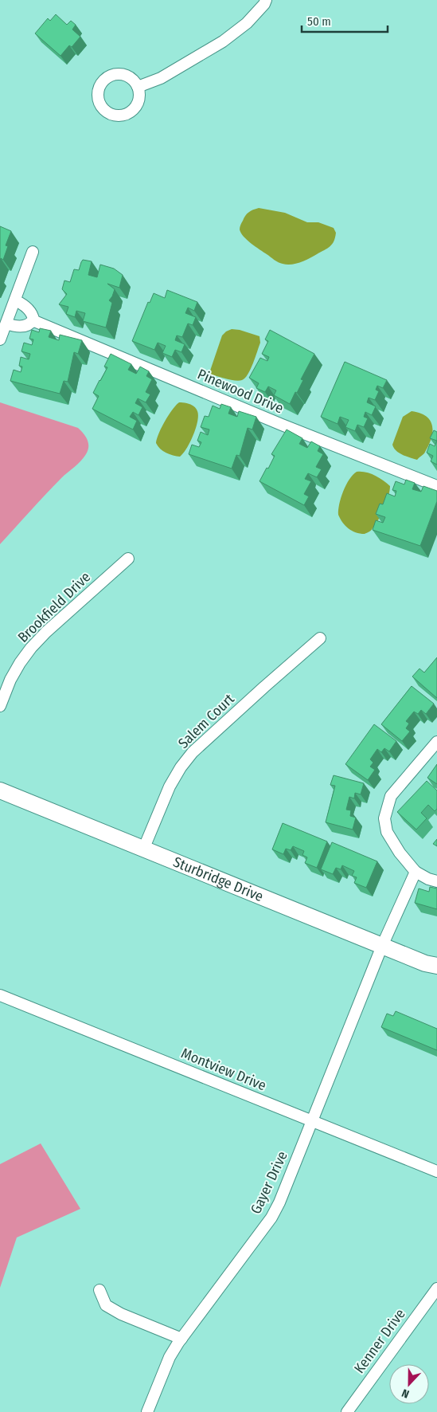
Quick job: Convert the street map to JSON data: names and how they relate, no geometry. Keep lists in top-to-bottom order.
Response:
{
  "streets": {
    "street": [
      "Pinewood Drive",
      "Brookfield Drive",
      "Salem Court",
      "Sturbridge Drive",
      "Montview Drive",
      "Gayer Drive",
      "Kenner Drive"
    ]
  },
  "crossings": [
    ["Salem Court", "Sturbridge Drive"],
    ["Sturbridge Drive", "Gayer Drive"],
    ["Montview Drive", "Gayer Drive"]
  ],
  "scale_bar": "50 m",
  "north": "bottom"
}
